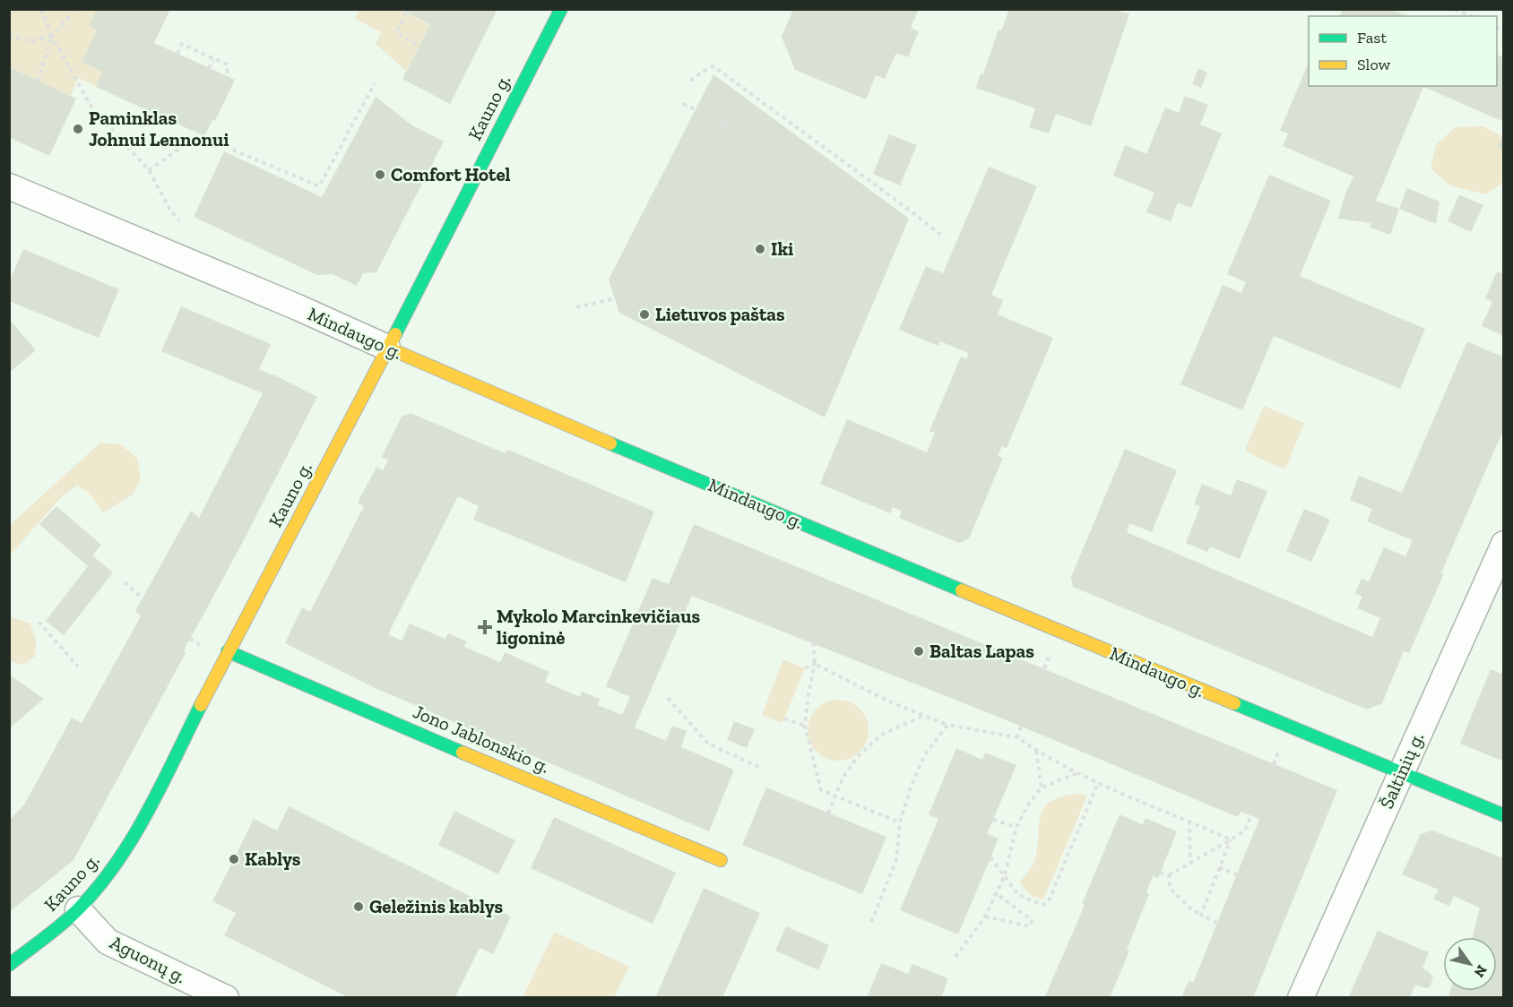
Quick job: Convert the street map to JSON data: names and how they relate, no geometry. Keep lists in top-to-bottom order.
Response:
{
  "streets": {
    "main road": ["Kauno g.", "Mindaugo g.", "Jono Jablonskio g."],
    "street": ["Šaltinių g.", "Aguonų g."]
  },
  "crossings": [
    ["Kauno g.", "Mindaugo g."],
    ["Kauno g.", "Jono Jablonskio g."],
    ["Kauno g.", "Aguonų g."],
    ["Mindaugo g.", "Šaltinių g."]
  ],
  "places": {
    "other": [
      "Paminklas Johnui Lennonui",
      "Comfort Hotel",
      "Iki",
      "Lietuvos paštas",
      "Baltas Lapas",
      "Kablys",
      "Geležinis kablys"
    ],
    "health": ["Mykolo Marcinkevičiaus ligoninė"]
  },
  "legend": ["Fast", "Slow"],
  "north": "bottom right"
}
